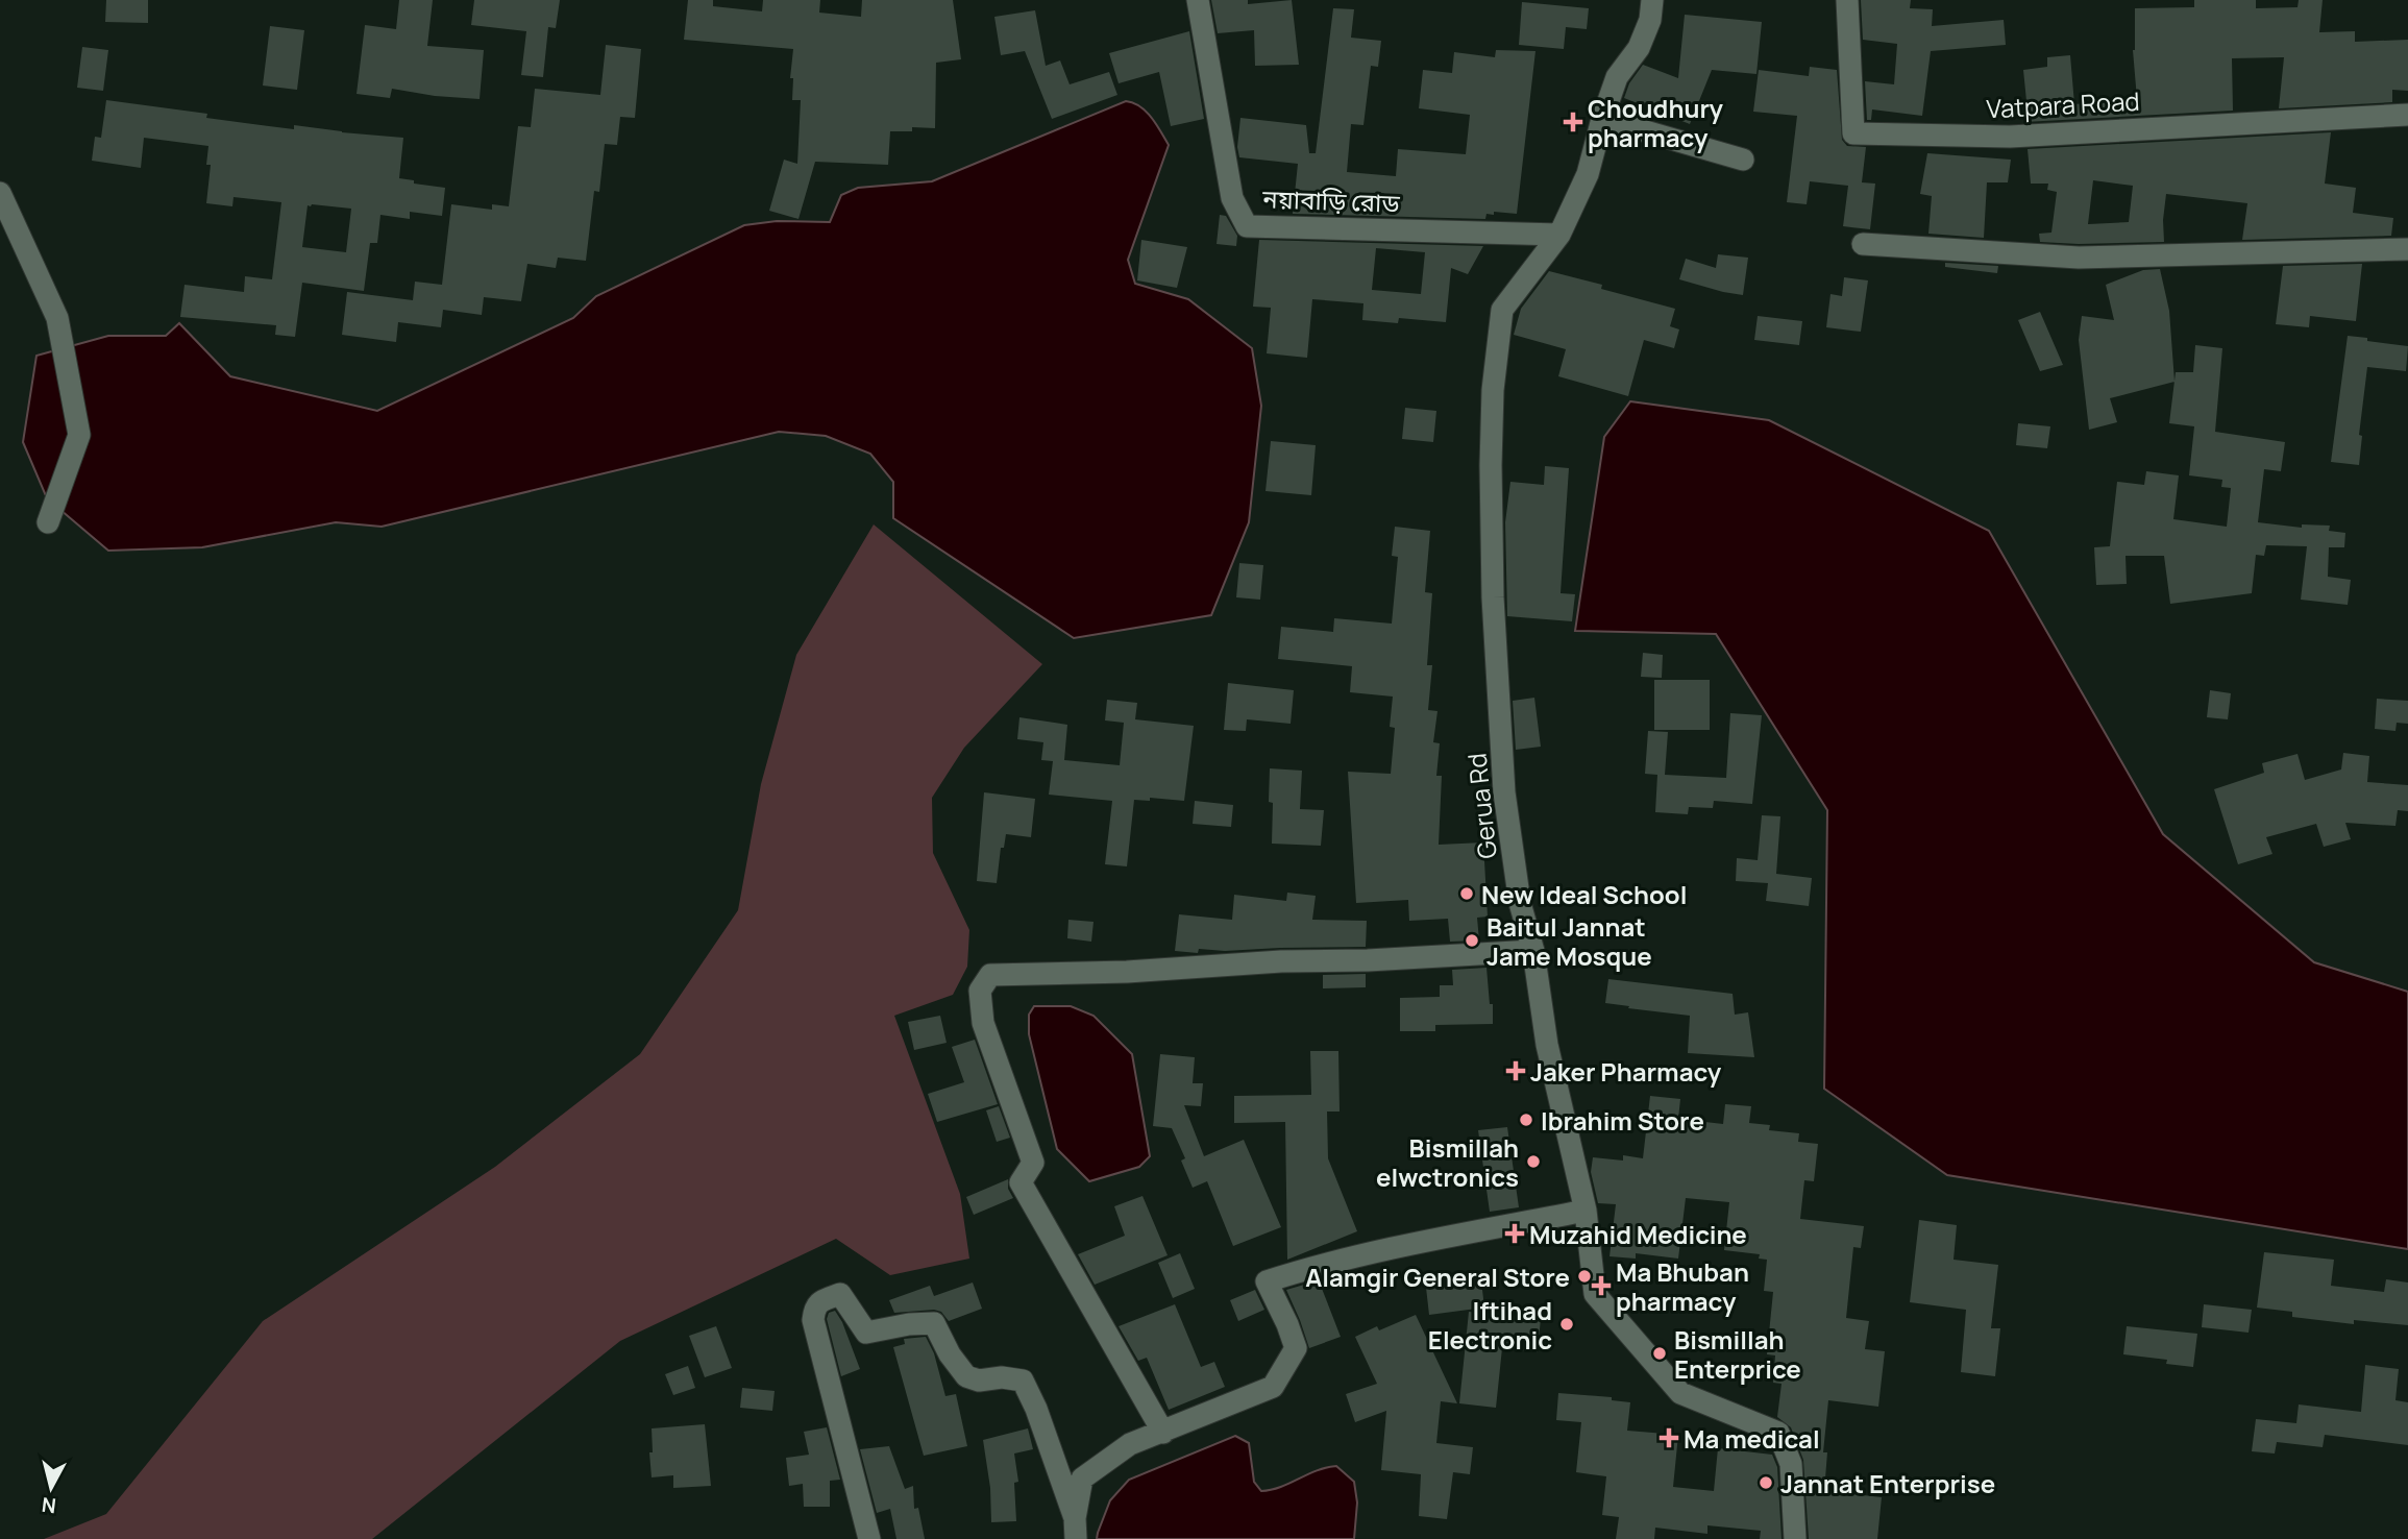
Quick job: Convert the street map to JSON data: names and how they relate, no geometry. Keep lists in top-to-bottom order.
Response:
{
  "streets": {
    "street": ["Vatpara Road", "নয়াবাড়ি রোড", "Gerua Rd"]
  },
  "crossings": [
    ["নয়াবাড়ি রোড", "Gerua Rd"]
  ],
  "places": {
    "health": [
      "Choudhury pharmacy",
      "Jaker Pharmacy",
      "Muzahid Medicine",
      "Ma Bhuban pharmacy",
      "Ma medical"
    ],
    "other": [
      "New Ideal School",
      "Baitul Jannat Jame Mosque",
      "Ibrahim Store",
      "Bismillah elwctronics",
      "Alamgir General Store",
      "Iftihad Electronic",
      "Bismillah Enterprice",
      "Jannat Enterprise"
    ]
  },
  "north": "bottom"
}
